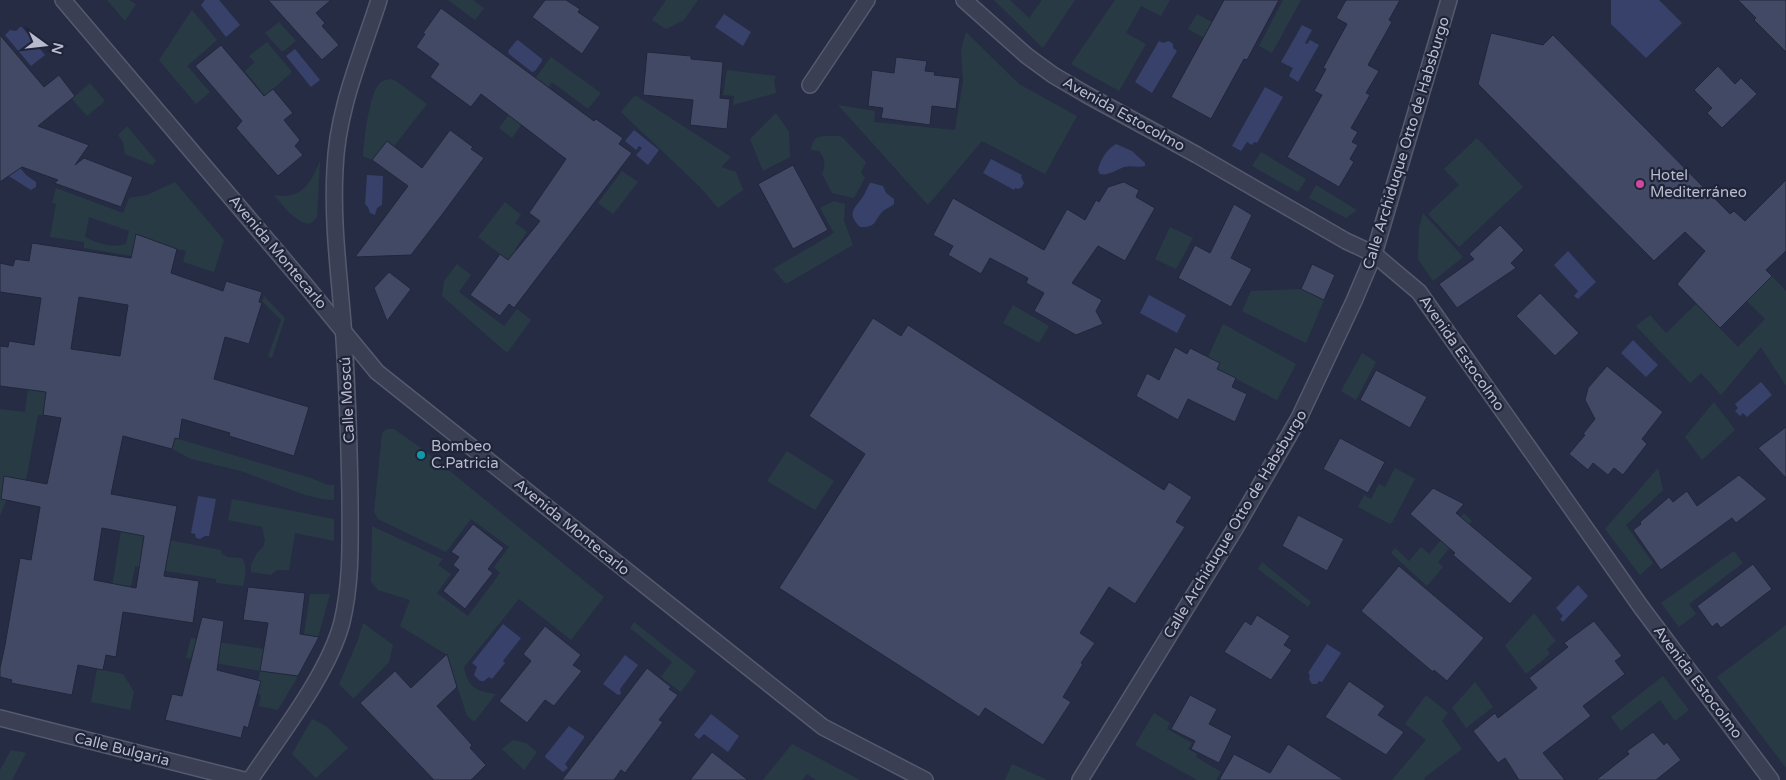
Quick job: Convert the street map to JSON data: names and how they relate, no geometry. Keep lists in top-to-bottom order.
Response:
{
  "streets": {
    "street": [
      "Avenida Estocolmo",
      "Calle Archiduque Otto de Habsburgo",
      "Avenida Montecarlo",
      "Calle Moscú",
      "Calle Bulgaria"
    ]
  },
  "crossings": [
    ["Avenida Estocolmo", "Calle Archiduque Otto de Habsburgo"],
    ["Avenida Montecarlo", "Calle Moscú"]
  ],
  "places": ["Hotel Mediterráneo", "Bombeo C.Patricia"],
  "north": "right"
}
